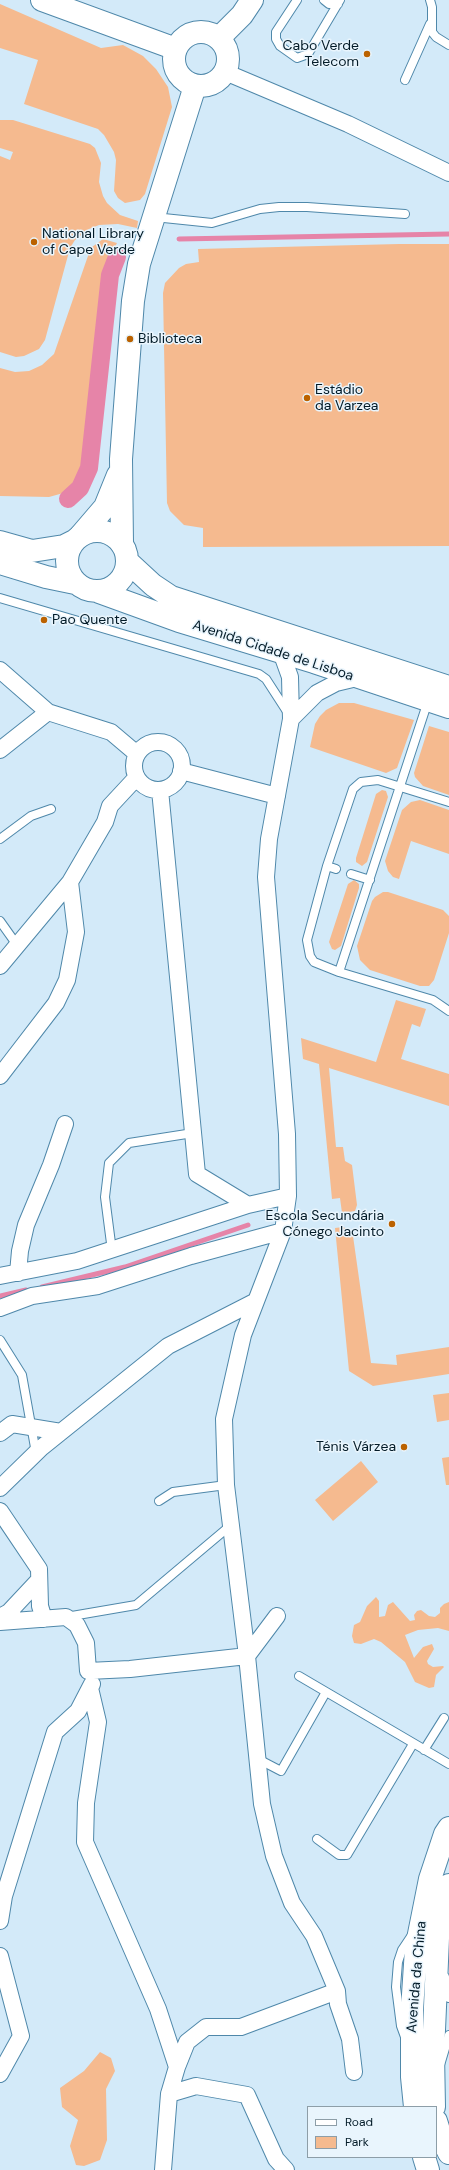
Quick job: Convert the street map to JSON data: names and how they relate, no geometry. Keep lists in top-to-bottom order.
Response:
{
  "streets": {
    "main road": ["Avenida Cidade de Lisboa", "Avenida da China"]
  },
  "places": [
    "Cabo Verde Telecom",
    "National Library of Cape Verde",
    "Biblioteca",
    "Estádio da Varzea",
    "Pao Quente",
    "Escola Secundária Cónego Jacinto",
    "Ténis Várzea"
  ],
  "legend": ["Road", "Park"]
}
